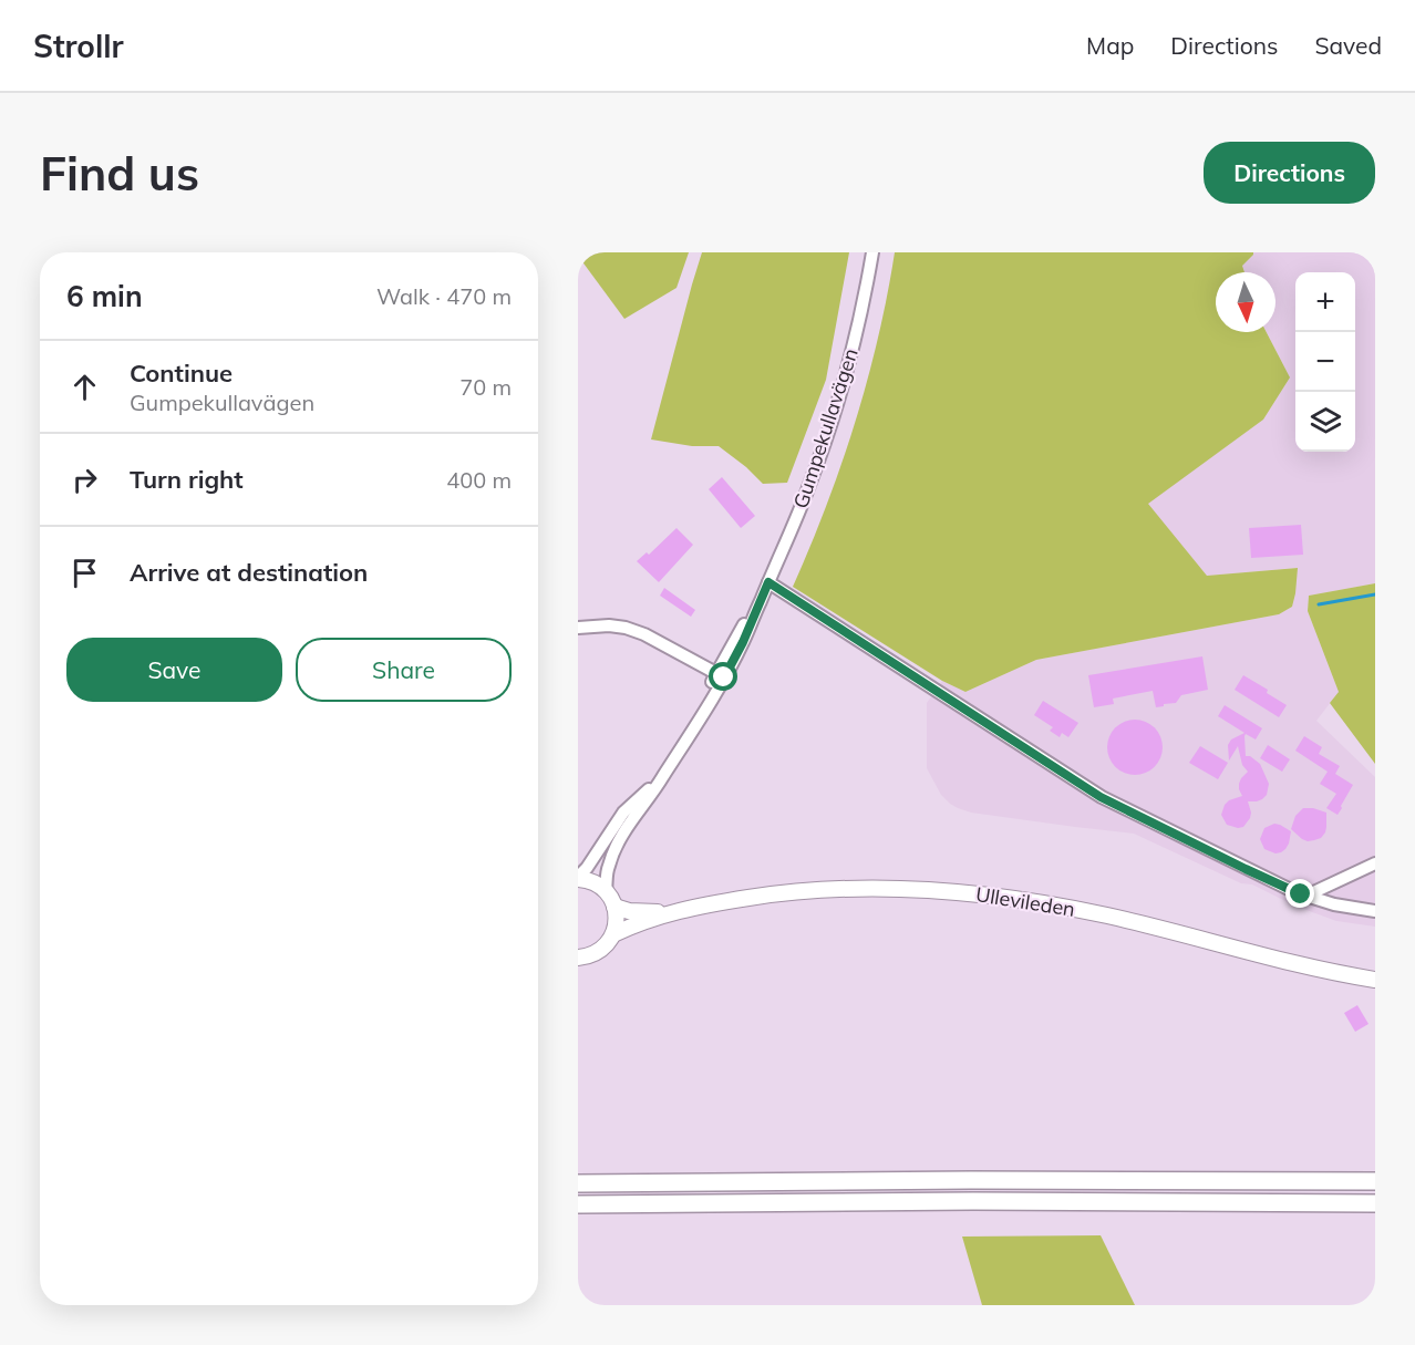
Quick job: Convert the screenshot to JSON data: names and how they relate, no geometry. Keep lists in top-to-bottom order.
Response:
{
  "streets": {
    "main road": ["Ullevileden"],
    "street": ["Gumpekullavägen"]
  },
  "north": "bottom",
  "page": {
    "header": "Strollr",
    "nav": ["Map", "Directions", "Saved"],
    "buttons": [
      "Directions",
      ["Save", "Share"]
    ],
    "title": "Find us",
    "heading": ["6 min", "Walk · 470 m"],
    "map_buttons": ["+", "−"],
    "list": [
      ["Continue", "Gumpekullavägen", "70 m"],
      ["Turn right", "400 m"],
      "Arrive at destination"
    ]
  }
}
